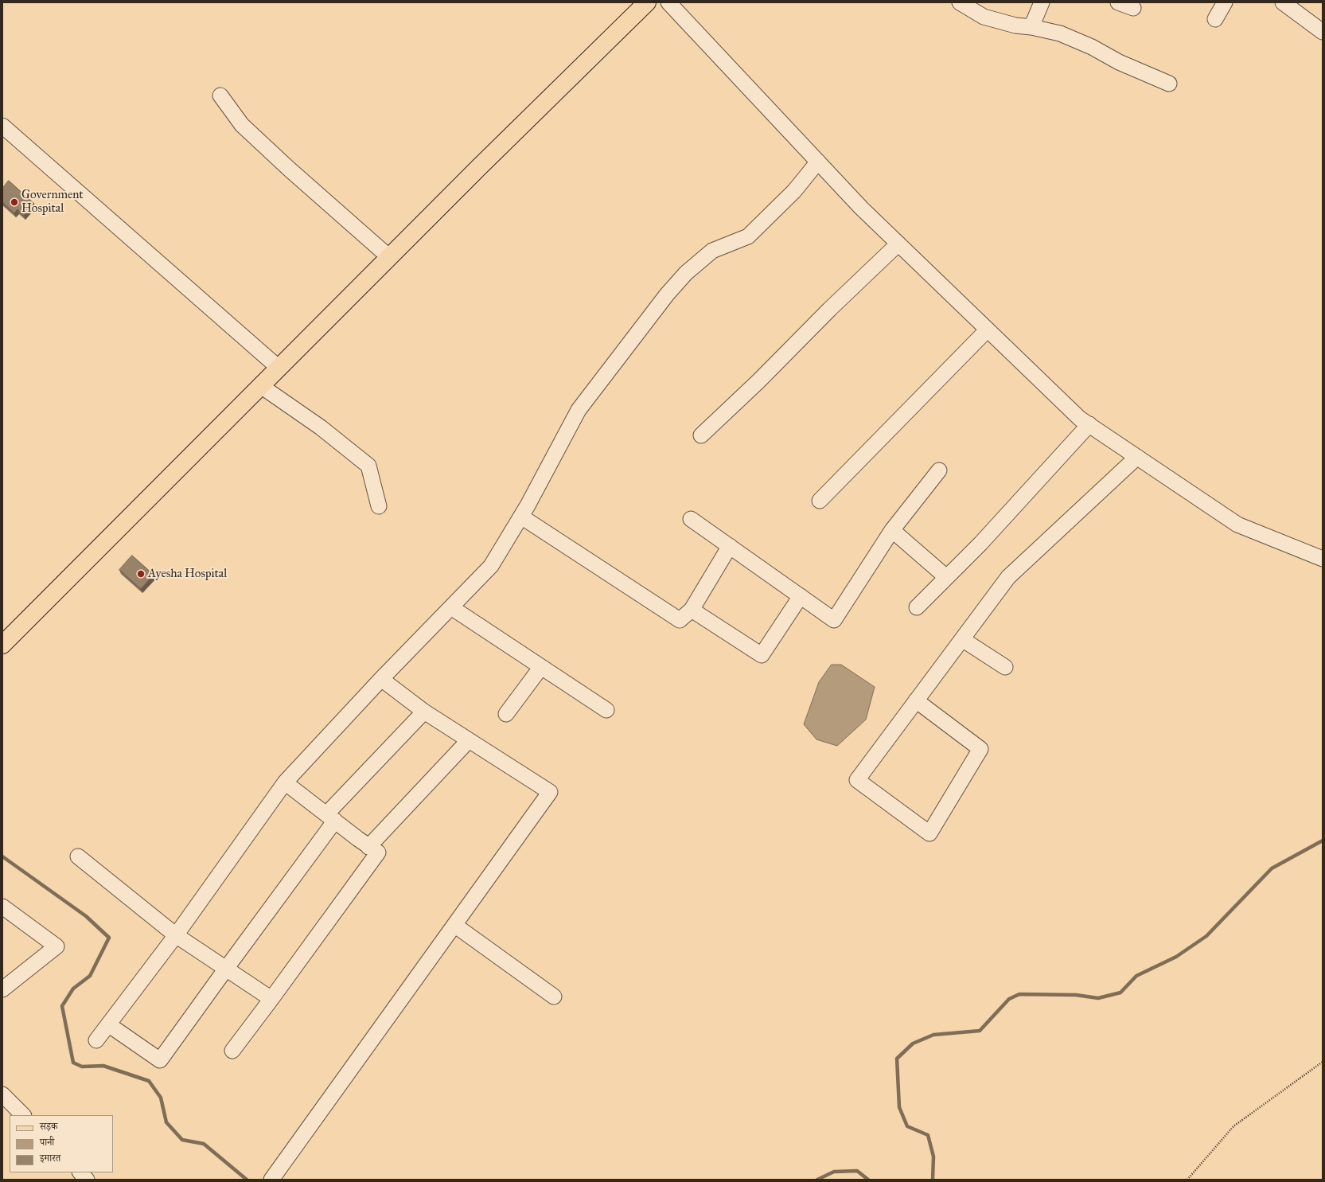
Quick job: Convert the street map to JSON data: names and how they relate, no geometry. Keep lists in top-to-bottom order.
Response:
{
  "places": ["Government Hospital", "Ayesha Hospital"],
  "legend": ["सड़क", "पानी", "इमारत"]
}
